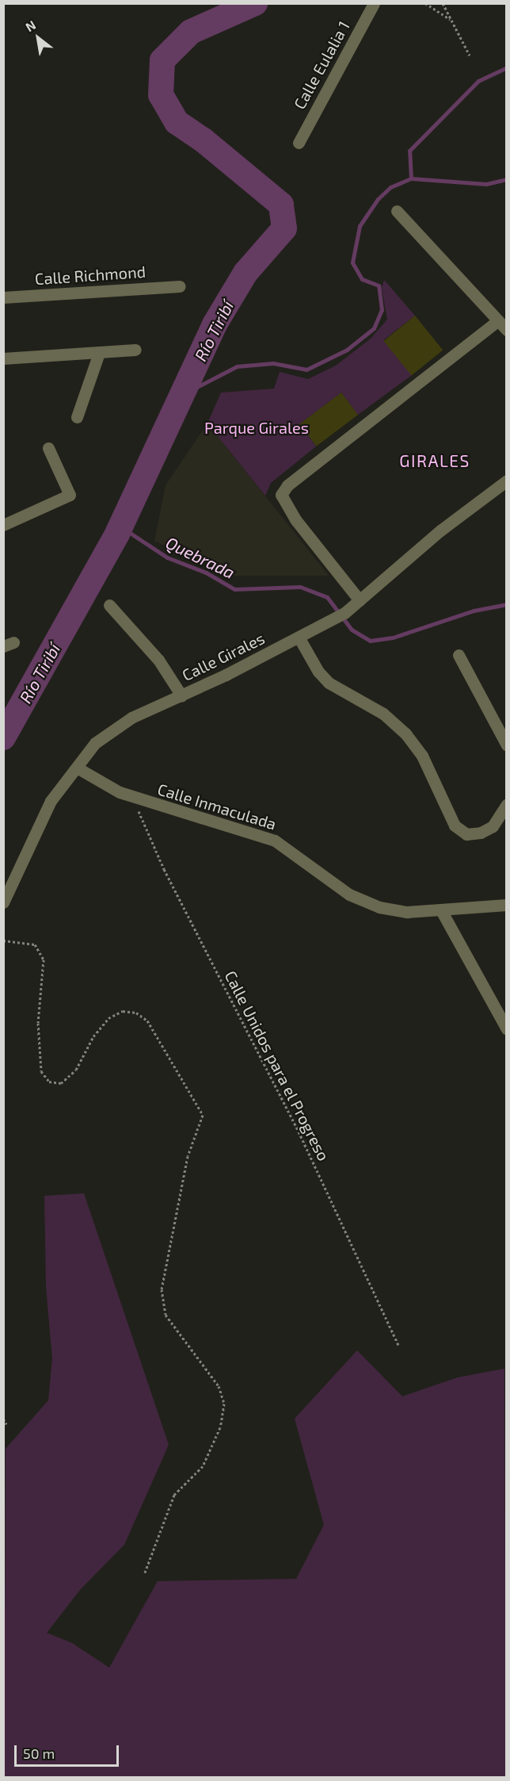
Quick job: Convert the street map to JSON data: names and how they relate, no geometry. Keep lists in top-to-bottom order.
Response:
{
  "streets": {
    "street": [
      "Calle Eulalia 1",
      "Calle Richmond",
      "Calle Girales",
      "Calle Inmaculada"
    ],
    "path": ["Calle Unidos para el Progreso"]
  },
  "crossings": [
    ["Calle Girales", "Calle Inmaculada"],
    ["Calle Inmaculada", "Calle Unidos para el Progreso"]
  ],
  "districts": ["GIRALES"],
  "water": ["Río Tiribí", "Quebrada"],
  "parks": ["Parque Girales"],
  "scale_bar": "50 m",
  "north": "top left"
}
